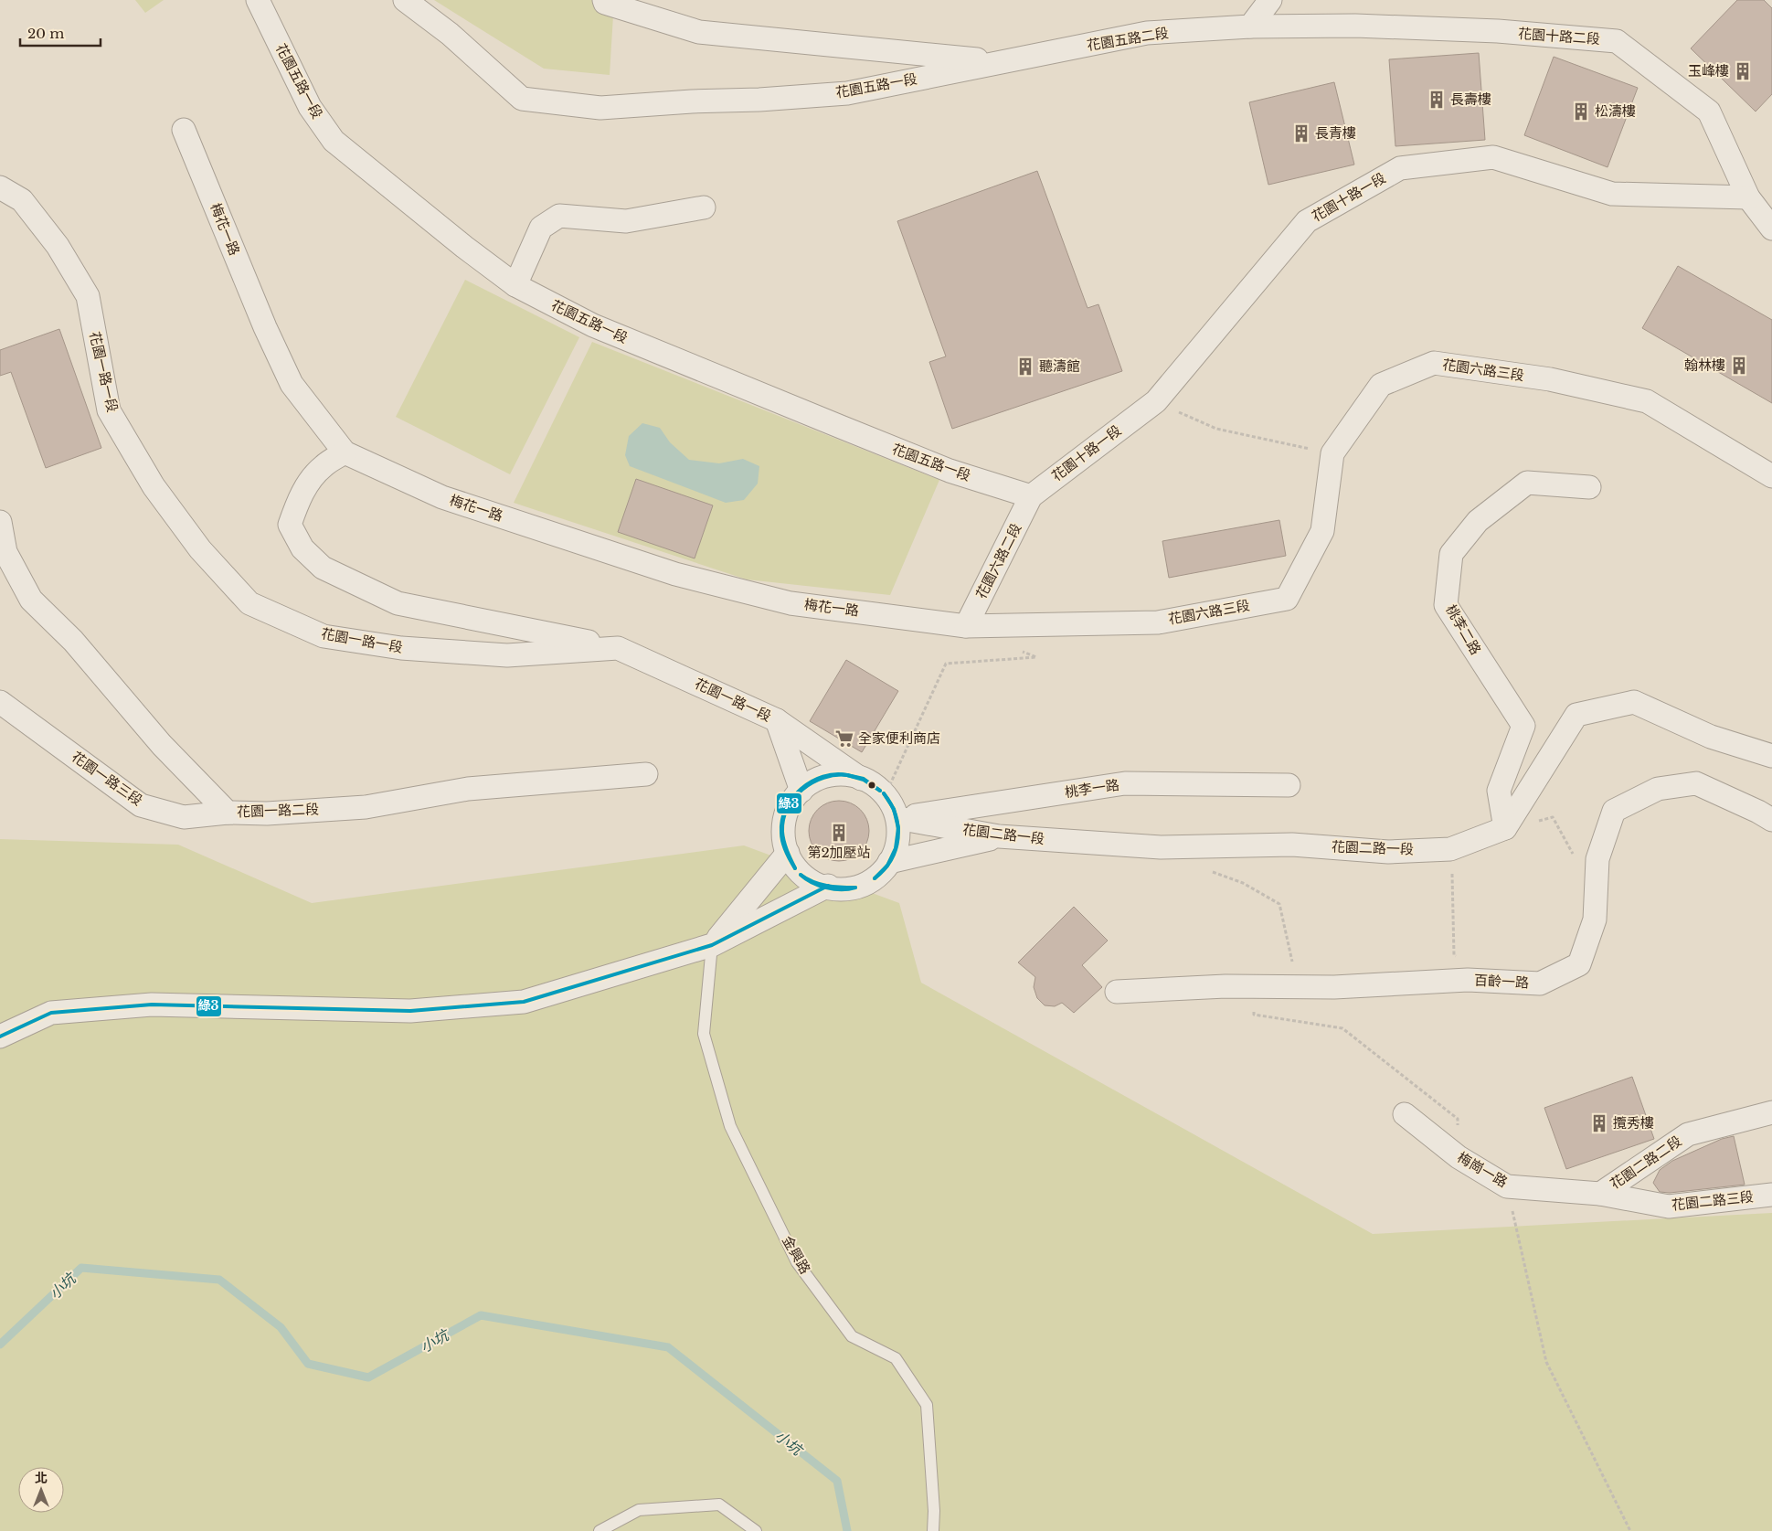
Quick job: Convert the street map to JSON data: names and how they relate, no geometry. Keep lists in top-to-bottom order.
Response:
{
  "streets": {
    "street": [
      "花園十路二段",
      "花園五路二段",
      "花園五路一段",
      "花園十路一段",
      "梅花一路",
      "花園六路三段",
      "花園一路一段",
      "花園六路二段",
      "桃李二路",
      "花園一路三段",
      "桃李一路",
      "花園一路二段",
      "花園二路一段",
      "百齡一路",
      "花園二路二段",
      "梅崗一路",
      "花園二路三段"
    ],
    "lane": ["金興路"]
  },
  "crossings": [
    ["花園十路二段", "花園五路二段"],
    ["花園十路二段", "花園十路一段"],
    ["花園五路二段", "花園五路一段"],
    ["花園五路一段", "花園十路一段"],
    ["花園五路一段", "花園六路二段"],
    ["花園十路一段", "花園六路二段"],
    ["梅花一路", "花園六路三段"],
    ["梅花一路", "花園六路二段"],
    ["花園六路三段", "花園六路二段"],
    ["花園一路一段", "桃李一路"],
    ["花園一路一段", "花園二路一段"],
    ["桃李二路", "花園二路一段"],
    ["花園一路三段", "花園一路二段"],
    ["桃李一路", "花園二路一段"],
    ["花園二路二段", "梅崗一路"],
    ["花園二路二段", "花園二路三段"],
    ["梅崗一路", "花園二路三段"]
  ],
  "water": ["小坑"],
  "places": {
    "building": [
      "玉峰樓",
      "長壽樓",
      "松濤樓",
      "長青樓",
      "翰林樓",
      "聽濤館",
      "第2加壓站",
      "攬秀樓"
    ],
    "supermarket": ["全家便利商店"]
  },
  "lines": ["transit line 綠3"],
  "scale_bar": "20 m",
  "north": "top"
}
